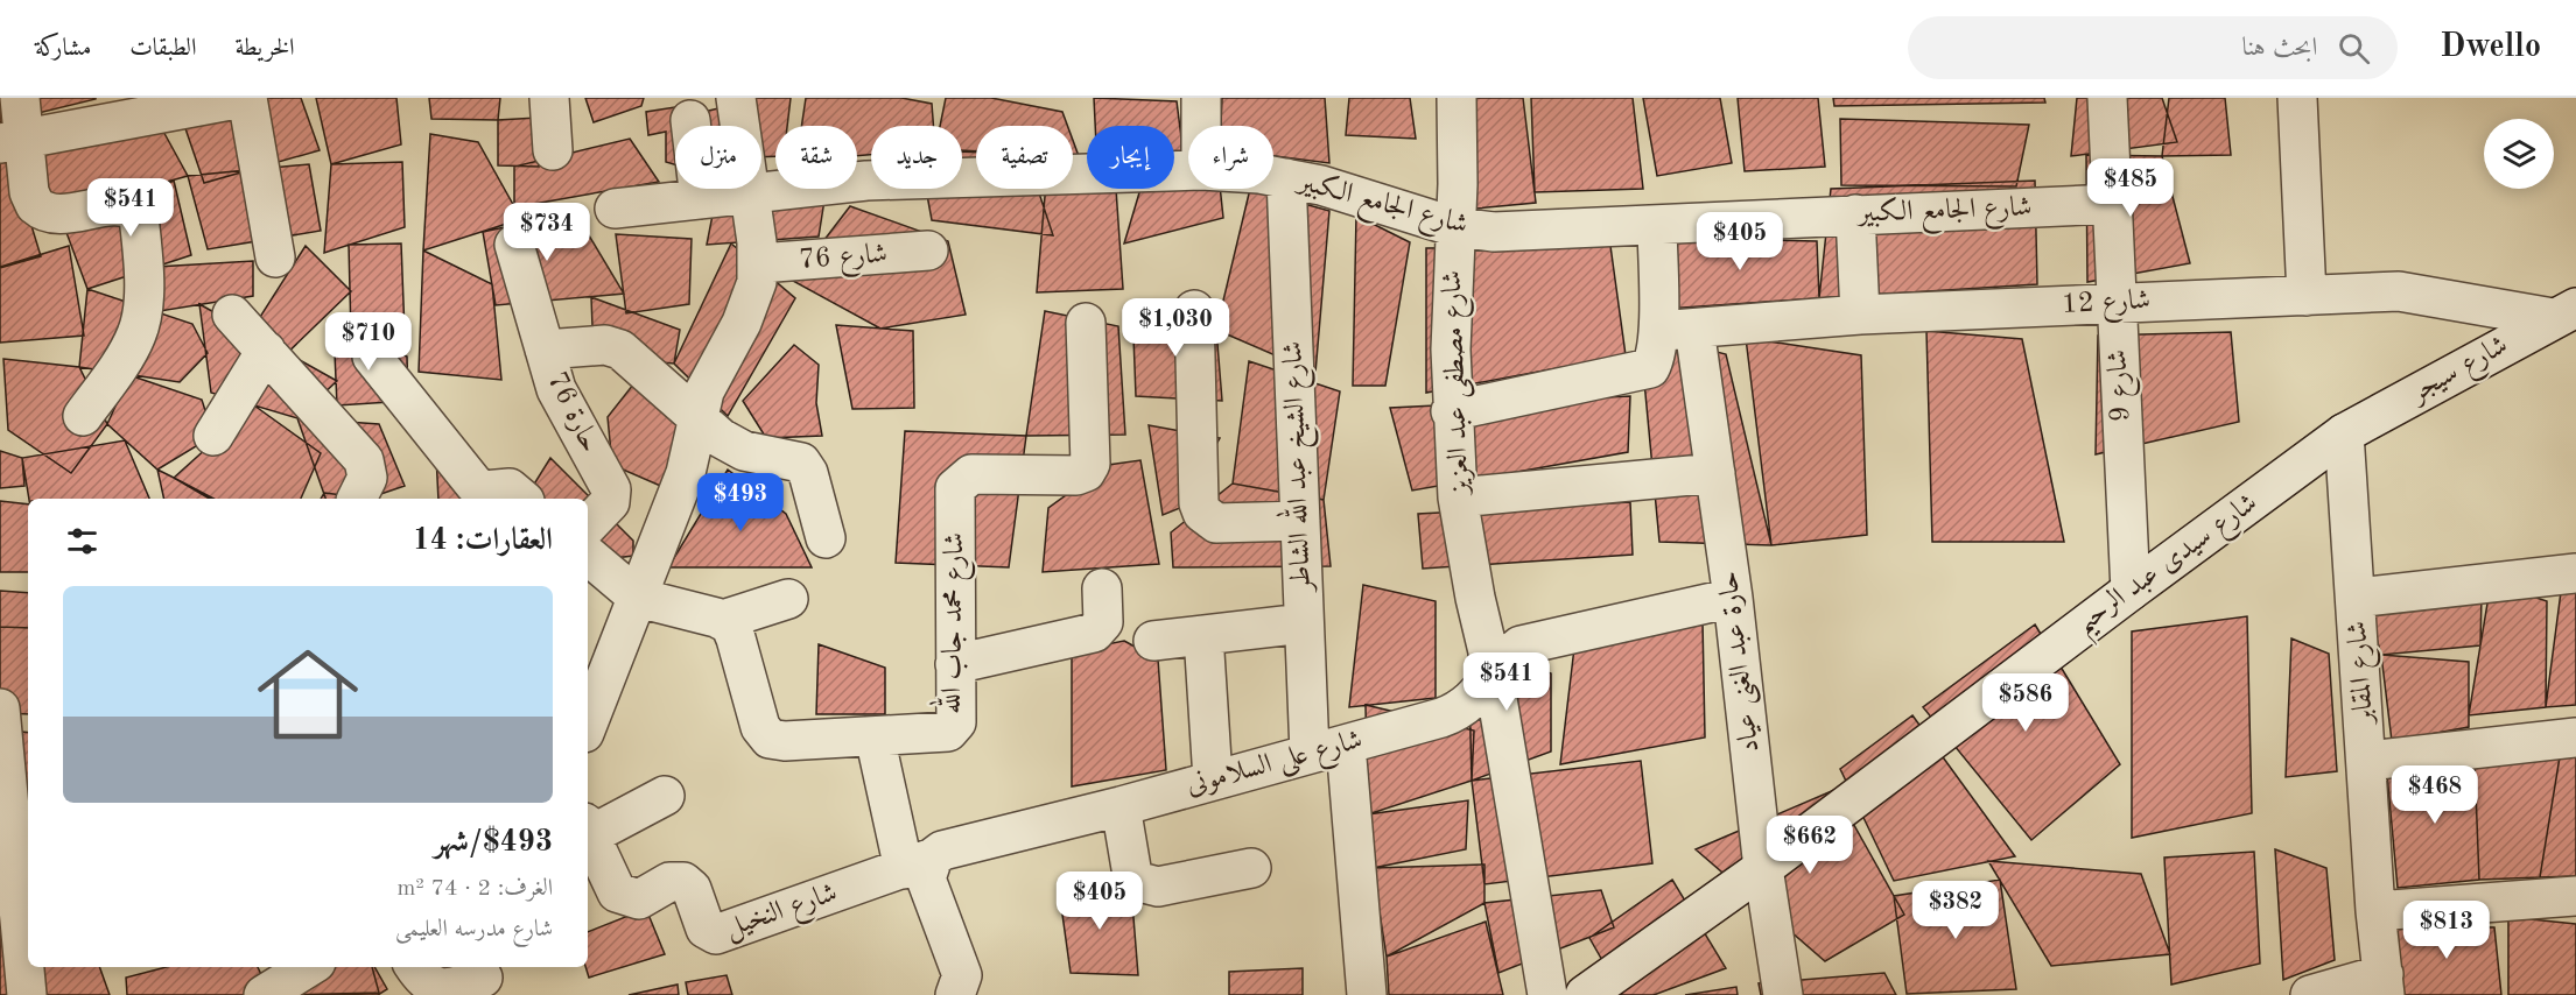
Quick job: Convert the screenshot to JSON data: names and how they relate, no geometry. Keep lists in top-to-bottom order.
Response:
{
  "streets": {
    "street": [
      "شارع الجامع الكبير",
      "شارع 76",
      "شارع 12",
      "شارع سيجر",
      "شارع مصطفى عبد العزيز",
      "شارع 9",
      "حارة 76",
      "شارع الشيخ عبد الله الشاطر",
      "شارع سيدى عبد الرحيم",
      "شارع محمد جاب الله",
      "حارة عبد الغنى عياد",
      "شارع المقابر",
      "شارع على السلامونى",
      "شارع النخيل"
    ]
  },
  "crossings": [
    ["شارع الجامع الكبير", "شارع مصطفى عبد العزيز"],
    ["شارع الجامع الكبير", "شارع 9"],
    ["شارع الجامع الكبير", "شارع الشيخ عبد الله الشاطر"],
    ["شارع 12", "شارع سيجر"],
    ["شارع 12", "شارع 9"],
    ["شارع 12", "حارة عبد الغنى عياد"],
    ["شارع سيجر", "شارع سيدى عبد الرحيم"],
    ["شارع سيجر", "شارع المقابر"],
    ["شارع مصطفى عبد العزيز", "شارع على السلامونى"],
    ["شارع 9", "شارع سيدى عبد الرحيم"],
    ["شارع الشيخ عبد الله الشاطر", "شارع على السلامونى"],
    ["شارع سيدى عبد الرحيم", "حارة عبد الغنى عياد"],
    ["شارع سيدى عبد الرحيم", "شارع المقابر"],
    ["حارة عبد الغنى عياد", "شارع على السلامونى"],
    ["شارع على السلامونى", "شارع النخيل"]
  ],
  "page": {
    "header": "Dwello",
    "search": "ابحث هنا",
    "nav": ["الخريطة", "الطبقات", "مشاركة"],
    "chip": [
      "شراء",
      "إيجار",
      "تصفية",
      "جديد",
      "شقة",
      "منزل"
    ],
    "price": [
      "$485",
      "$541",
      "$734",
      "$405",
      "$1,030",
      "$710",
      "$493",
      "$541",
      "$586",
      "$468",
      "$662",
      "$405",
      "$382",
      "$813"
    ],
    "heading": "العقارات: 14",
    "list": [
      {
        "name": "$493/شهر",
        "note": "الغرف: 2 · 74 m² · شارع مدرسه العليمى"
      }
    ]
  }
}
